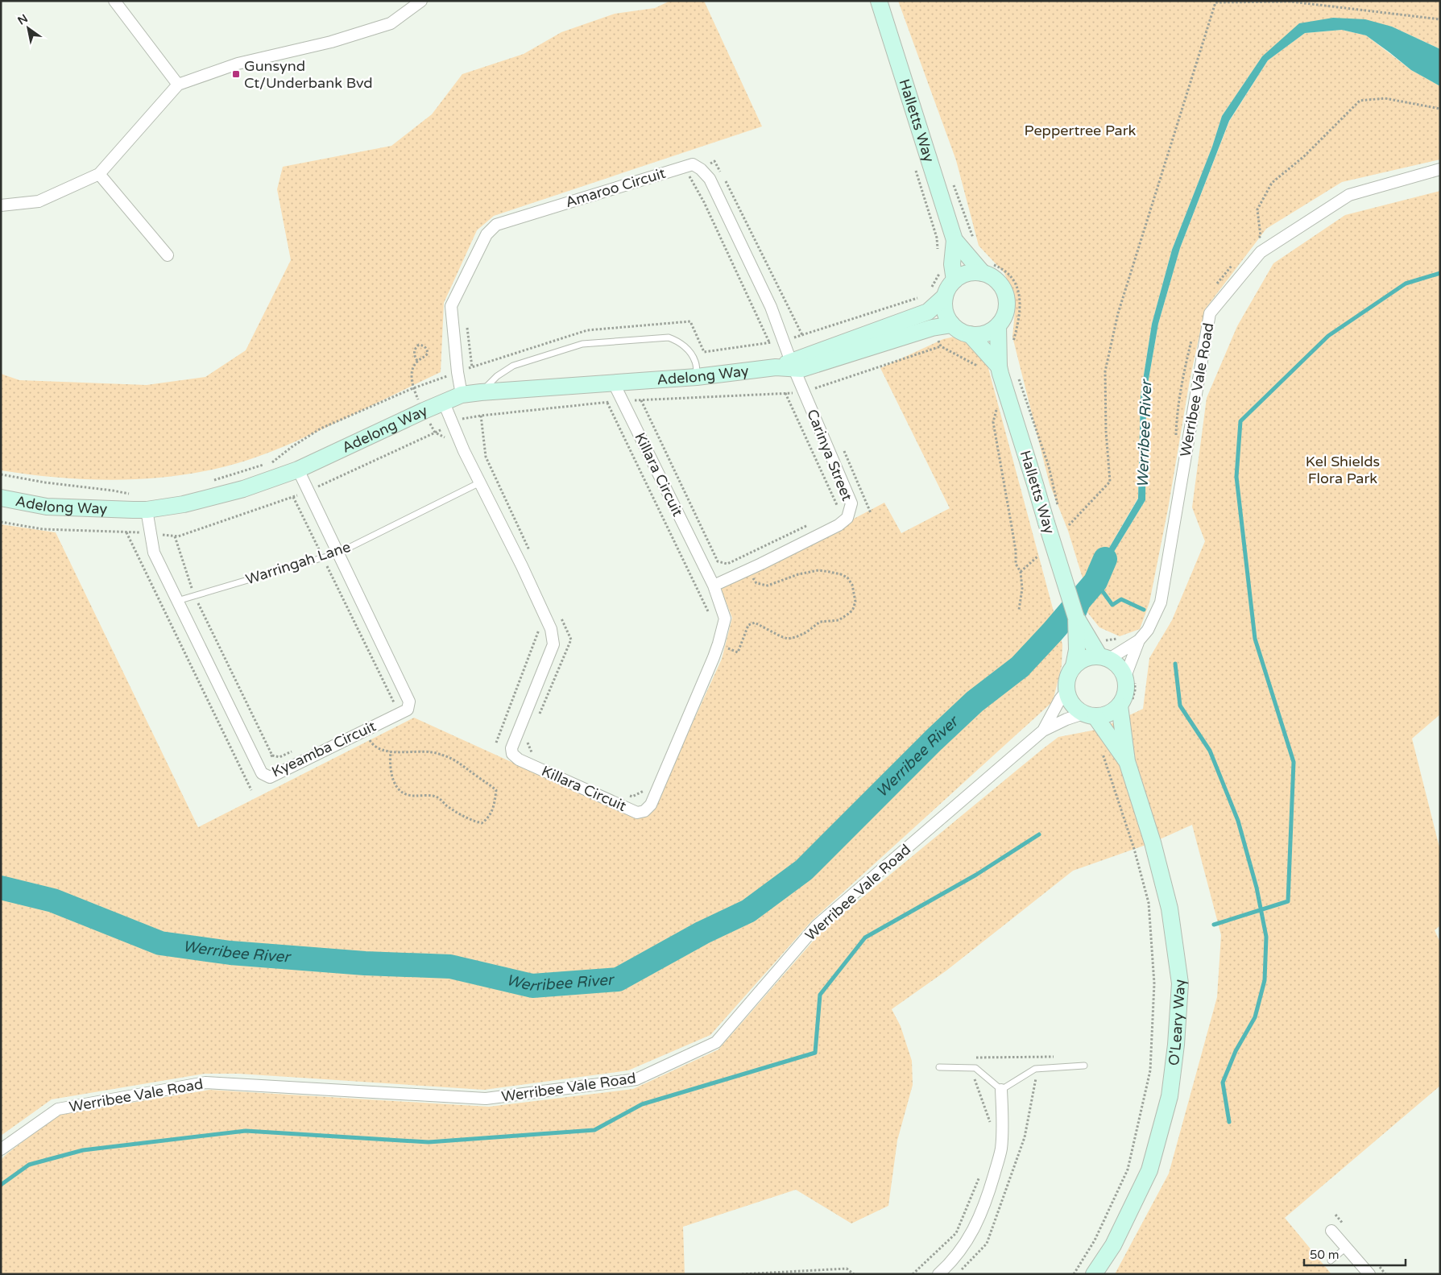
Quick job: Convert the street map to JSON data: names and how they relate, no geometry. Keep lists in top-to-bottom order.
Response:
{
  "streets": {
    "street": [
      "Halletts Way",
      "Amaroo Circuit",
      "Adelong Way",
      "Werribee Vale Road",
      "Carinya Street",
      "Killara Circuit",
      "Kyeamba Circuit",
      "O'Leary Way"
    ],
    "lane": ["Warringah Lane"]
  },
  "crossings": [
    ["Halletts Way", "Adelong Way"],
    ["Halletts Way", "Werribee Vale Road"],
    ["Halletts Way", "O'Leary Way"],
    ["Amaroo Circuit", "Adelong Way"],
    ["Amaroo Circuit", "Carinya Street"],
    ["Adelong Way", "Carinya Street"],
    ["Adelong Way", "Killara Circuit"],
    ["Adelong Way", "Kyeamba Circuit"],
    ["Werribee Vale Road", "O'Leary Way"],
    ["Carinya Street", "Killara Circuit"],
    ["Killara Circuit", "Warringah Lane"],
    ["Warringah Lane", "Kyeamba Circuit"]
  ],
  "water": ["Werribee River"],
  "parks": ["Peppertree Park", "Kel Shields Flora Park"],
  "places": {
    "transit": ["Gunsynd Ct/Underbank Bvd"]
  },
  "scale_bar": "50 m",
  "north": "top left"
}
